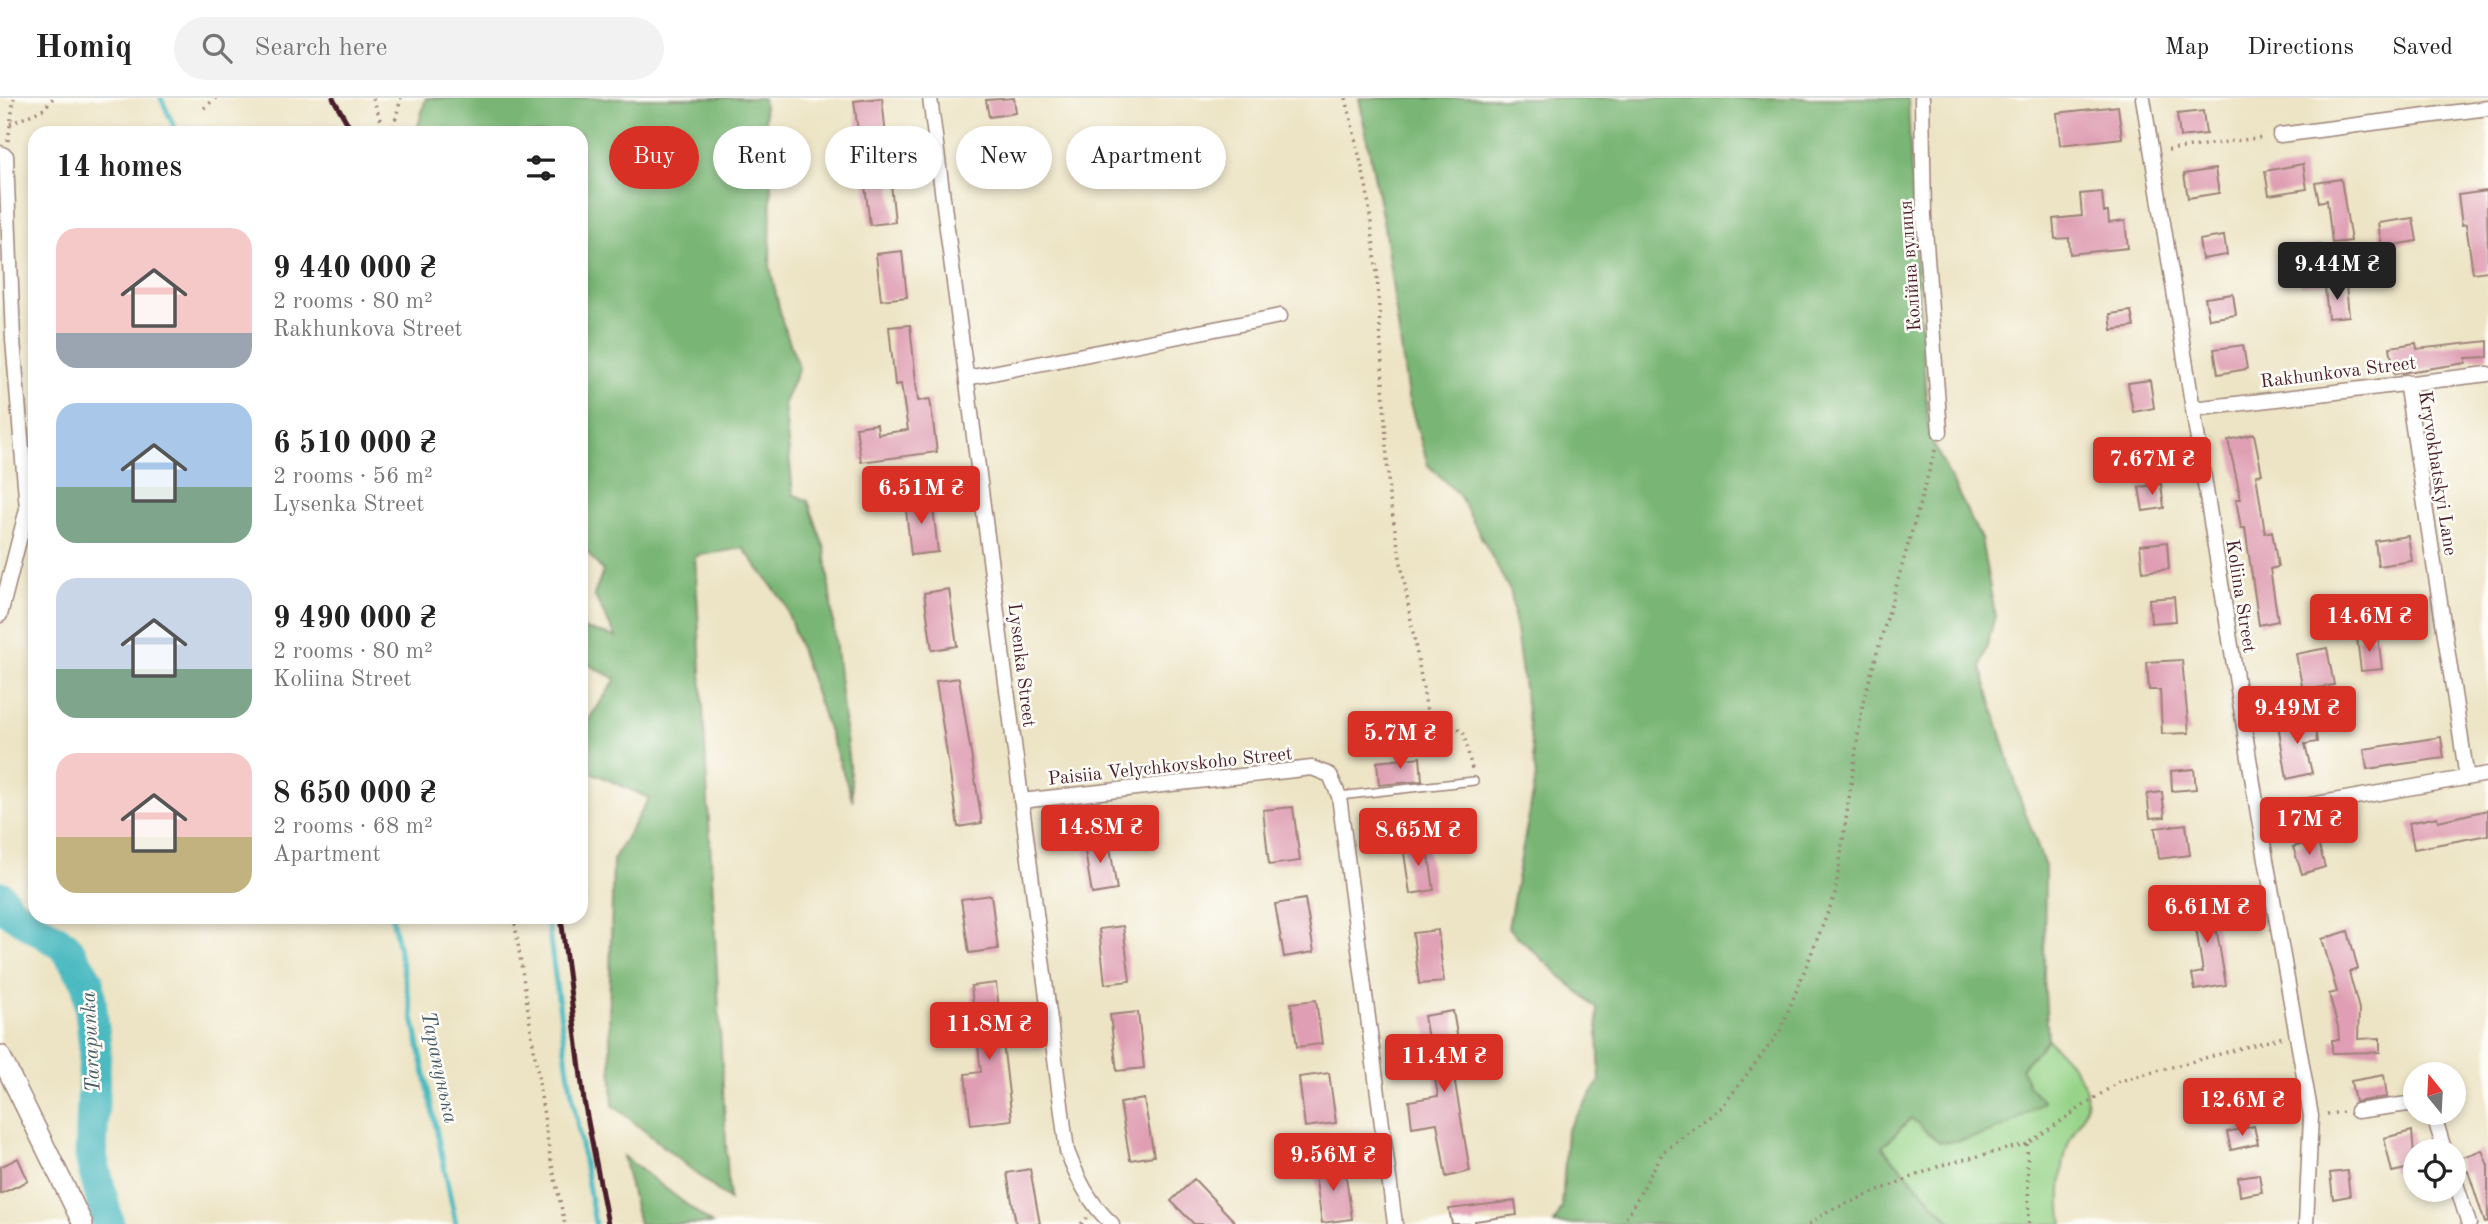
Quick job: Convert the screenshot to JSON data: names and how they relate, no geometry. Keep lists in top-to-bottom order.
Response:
{
  "streets": {
    "street": [
      "Колійна вулиця",
      "Rakhunkova Street",
      "Kryvokhatskyi Lane",
      "Koliina Street",
      "Lysenka Street",
      "Paisiia Velychkovskoho Street"
    ]
  },
  "crossings": [
    ["Rakhunkova Street", "Kryvokhatskyi Lane"],
    ["Rakhunkova Street", "Koliina Street"],
    ["Lysenka Street", "Paisiia Velychkovskoho Street"]
  ],
  "water": ["Tarapunka", "Тарапунька"],
  "north": "top",
  "page": {
    "header": "Homiq",
    "search": "Search here",
    "nav": ["Map", "Directions", "Saved"],
    "chip": [
      "Buy",
      "Rent",
      "Filters",
      "New",
      "Apartment"
    ],
    "heading": "14 homes",
    "list": [
      {
        "name": "9 440 000 ₴",
        "note": "2 rooms · 80 m² · Rakhunkova Street"
      },
      {
        "name": "6 510 000 ₴",
        "note": "2 rooms · 56 m² · Lysenka Street"
      },
      {
        "name": "9 490 000 ₴",
        "note": "2 rooms · 80 m² · Koliina Street"
      },
      {
        "name": "8 650 000 ₴",
        "note": "2 rooms · 68 m² · Apartment"
      }
    ],
    "price": [
      "9.44M ₴",
      "7.67M ₴",
      "6.51M ₴",
      "14.6M ₴",
      "9.49M ₴",
      "5.7M ₴",
      "17M ₴",
      "14.8M ₴",
      "8.65M ₴",
      "6.61M ₴",
      "11.8M ₴",
      "11.4M ₴",
      "12.6M ₴",
      "9.56M ₴"
    ]
  }
}
